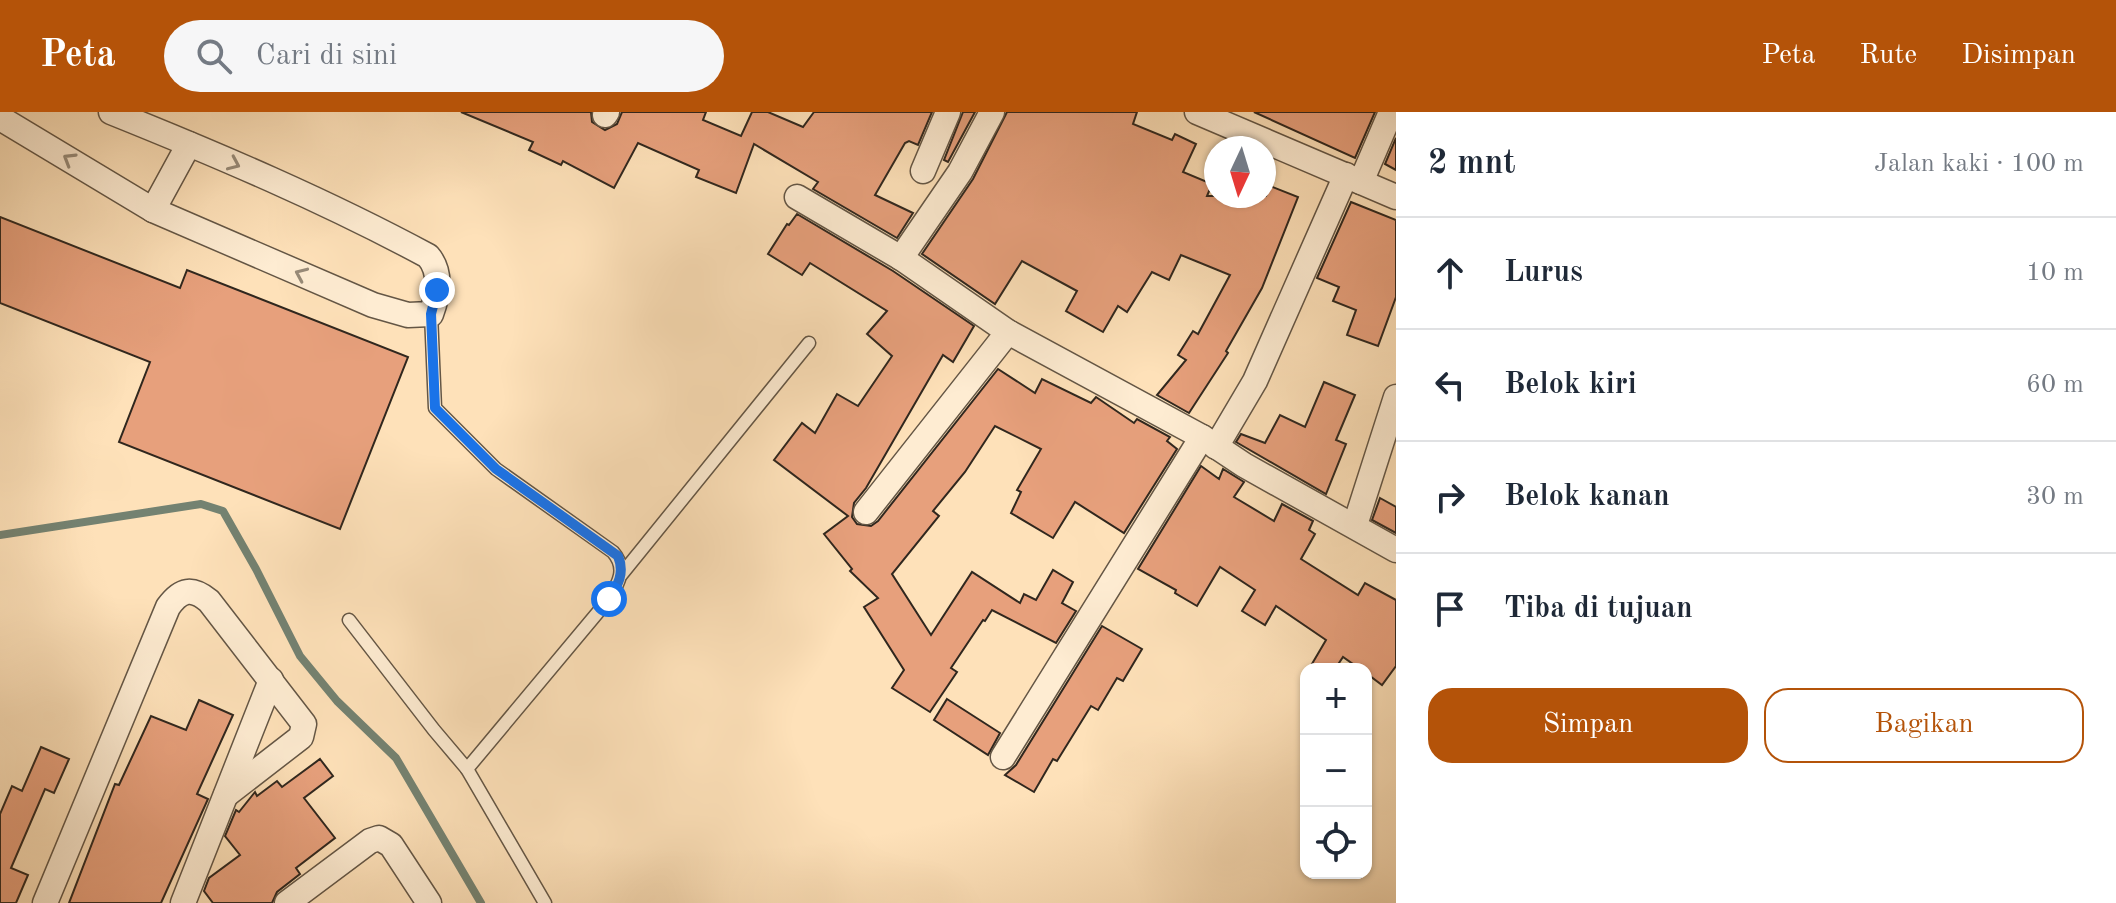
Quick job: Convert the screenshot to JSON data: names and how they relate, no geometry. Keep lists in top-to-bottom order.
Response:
{
  "north": "bottom",
  "page": {
    "header": "Peta",
    "search": "Cari di sini",
    "nav": ["Peta", "Rute", "Disimpan"],
    "heading": ["2 mnt", "Jalan kaki · 100 m"],
    "list": [
      ["Lurus", "10 m"],
      ["Belok kiri", "60 m"],
      ["Belok kanan", "30 m"],
      "Tiba di tujuan"
    ],
    "map_buttons": ["+", "−"],
    "buttons": ["Simpan", "Bagikan"]
  }
}
